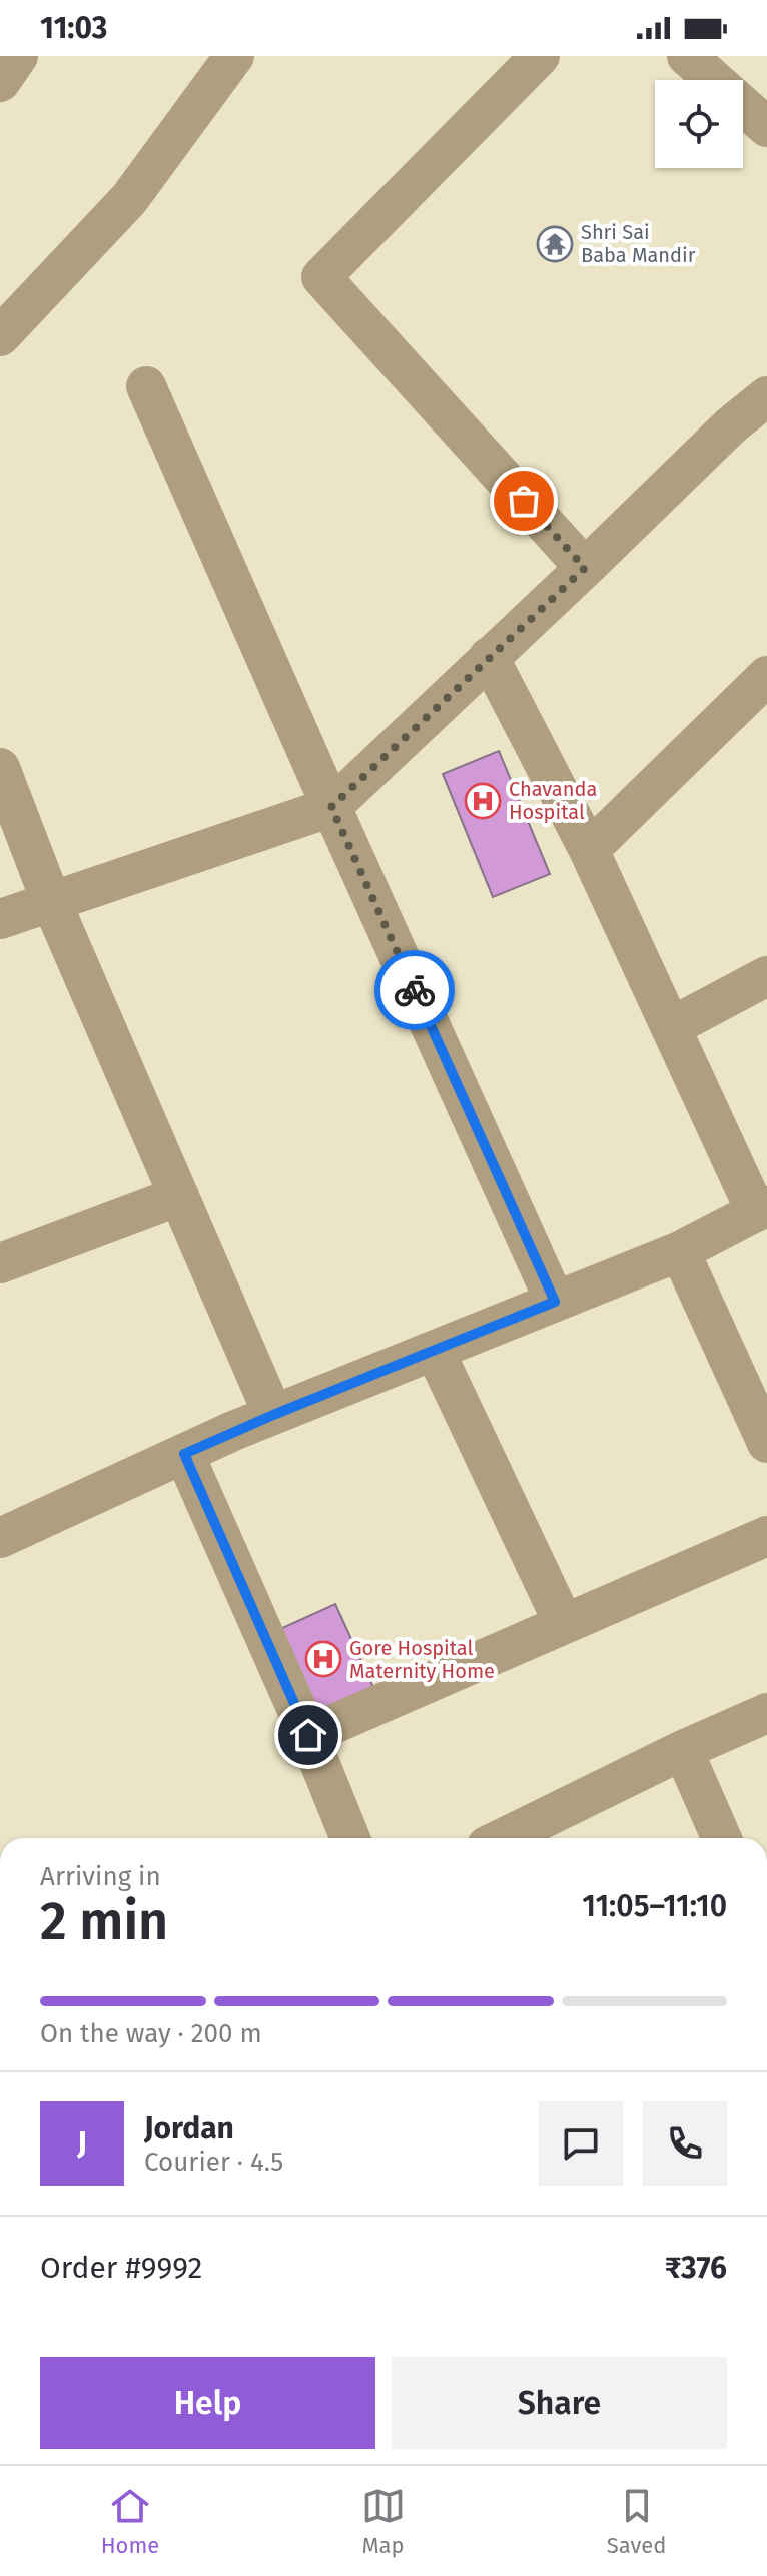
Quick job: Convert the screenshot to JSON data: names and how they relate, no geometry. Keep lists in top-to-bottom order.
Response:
{
  "places": {
    "temple": ["Shri Sai Baba Mandir"],
    "hospital": ["Chavanda Hospital", "Gore Hospital Maternity Home"]
  },
  "page": {
    "status": "11:03",
    "heading": ["2 min", "Arriving in", "11:05–11:10"],
    "panel": [
      "Jordan",
      "Courier · 4.5",
      "Order #9992",
      "₹376"
    ],
    "bar": "On the way · 200 m",
    "round": "J",
    "buttons": ["Help", "Share"],
    "tabs": ["Home", "Map", "Saved"]
  }
}
